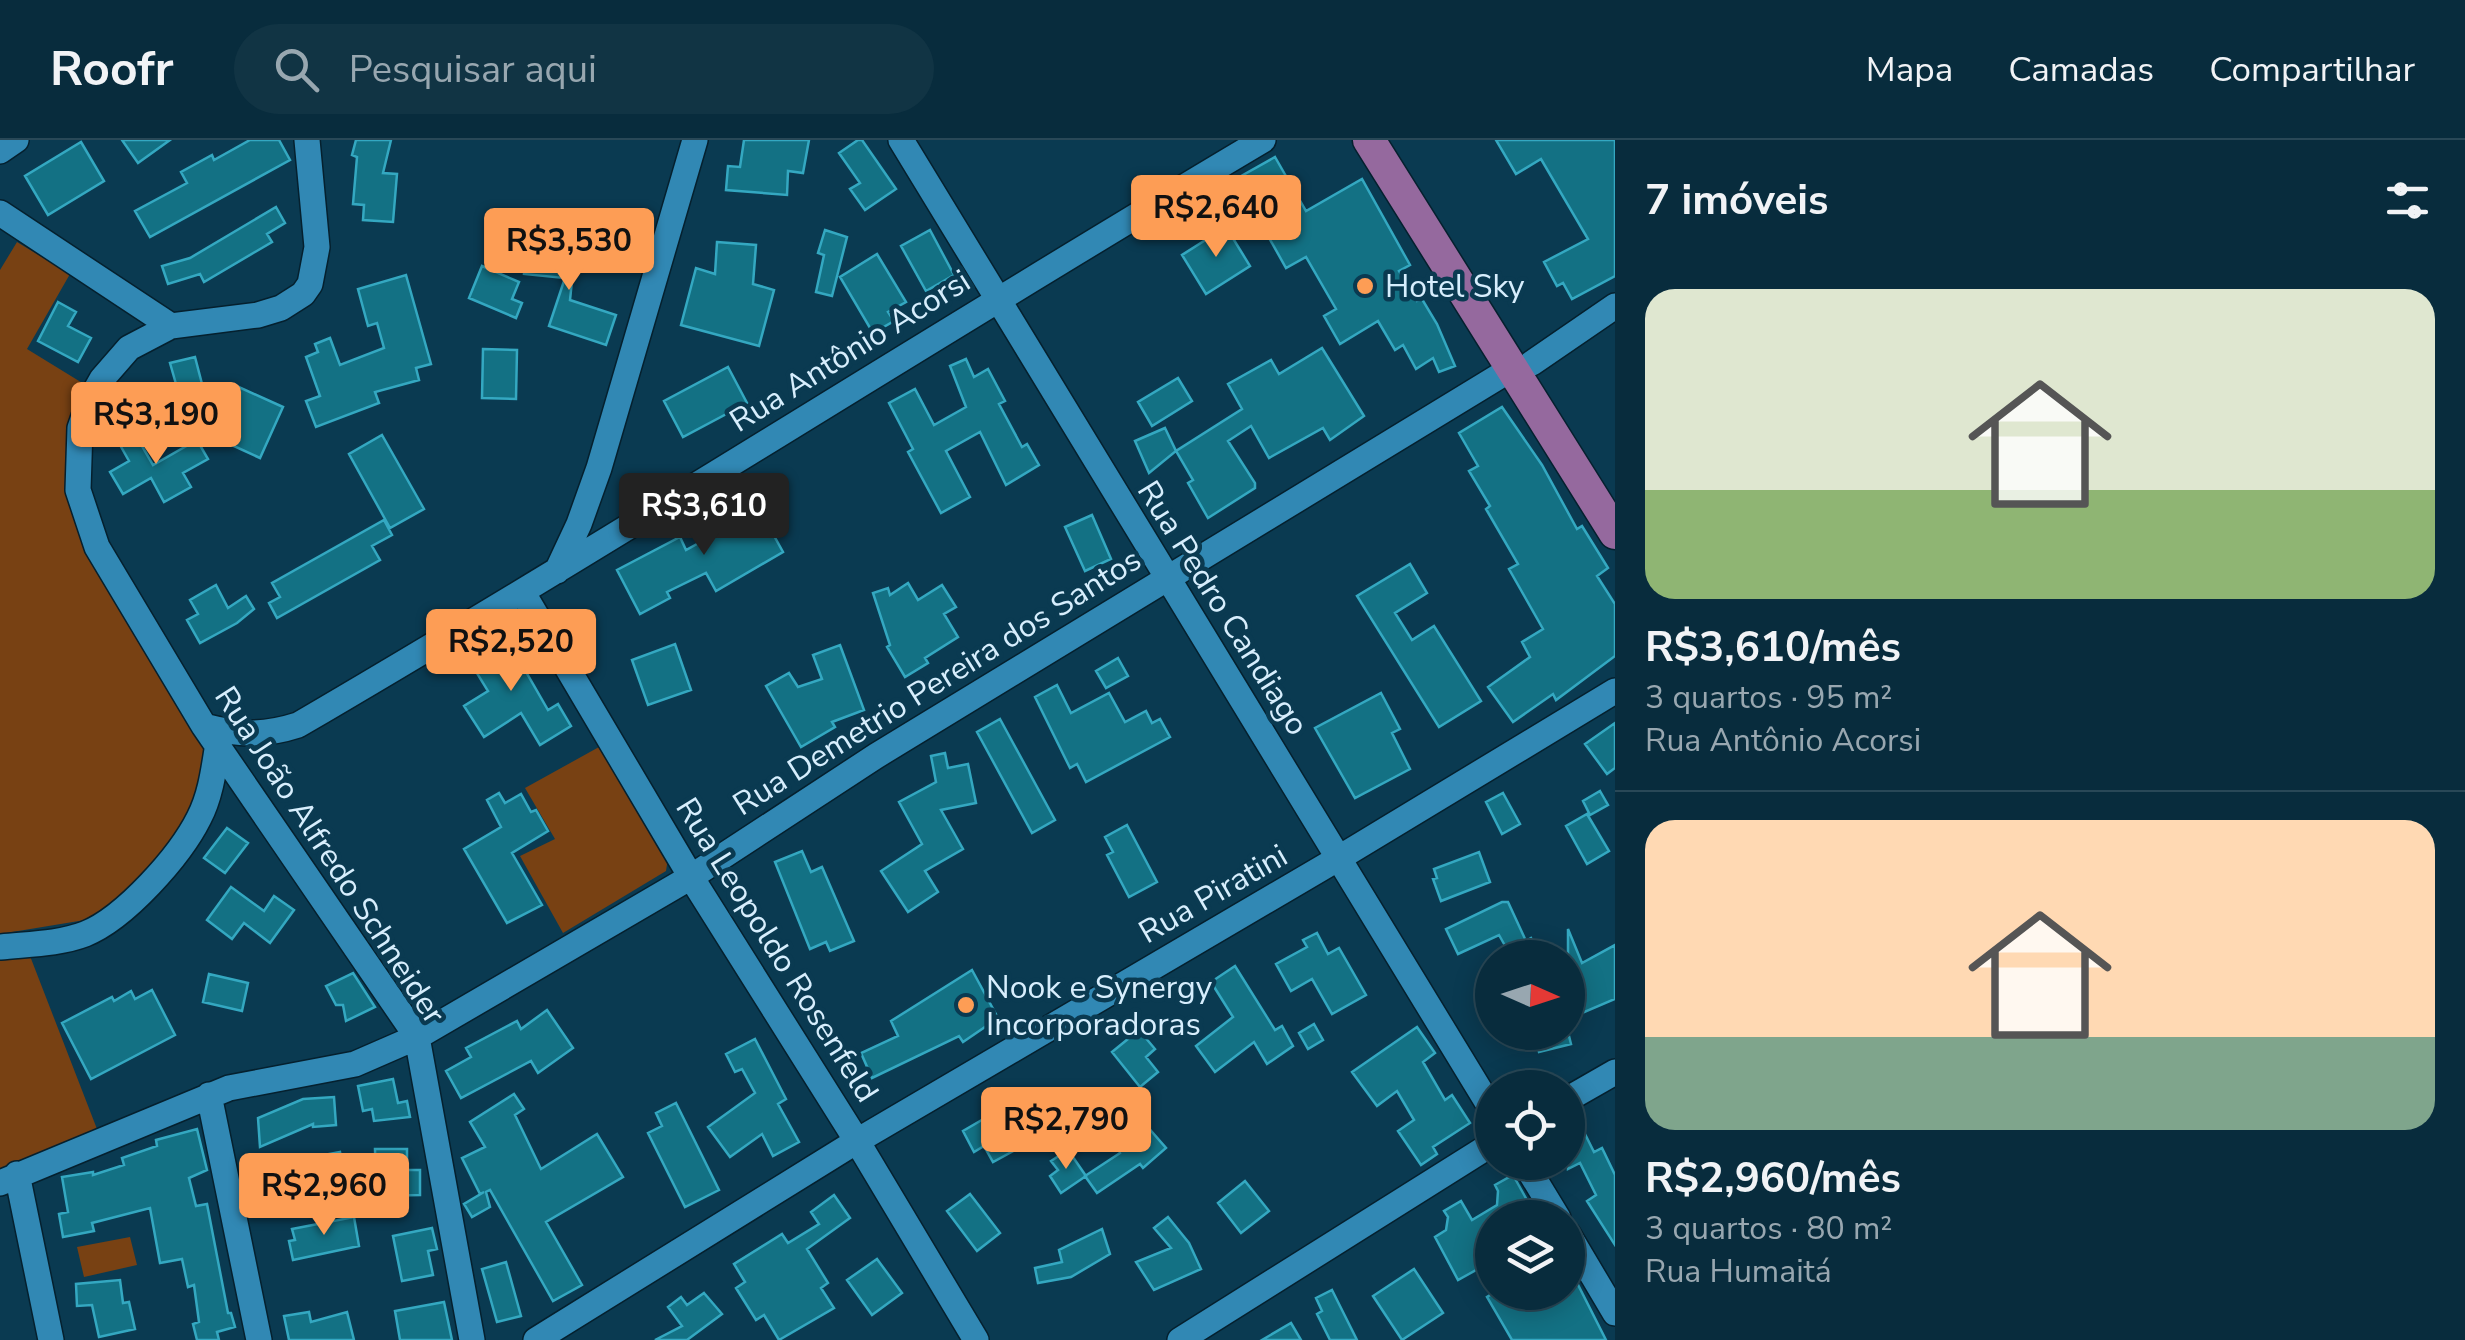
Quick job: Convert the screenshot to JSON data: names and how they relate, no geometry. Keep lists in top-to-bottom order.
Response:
{
  "streets": {
    "street": [
      "Rua Antônio Acorsi",
      "Rua Pedro Candiago",
      "Rua Demetrio Pereira dos Santos",
      "Rua João Alfredo Schneider",
      "Rua Piratini",
      "Rua Leopoldo Rosenfeld"
    ]
  },
  "crossings": [
    ["Rua Antônio Acorsi", "Rua Pedro Candiago"],
    ["Rua Antônio Acorsi", "Rua João Alfredo Schneider"],
    ["Rua Antônio Acorsi", "Rua Leopoldo Rosenfeld"],
    ["Rua Pedro Candiago", "Rua Demetrio Pereira dos Santos"],
    ["Rua Pedro Candiago", "Rua Piratini"],
    ["Rua Demetrio Pereira dos Santos", "Rua João Alfredo Schneider"],
    ["Rua Demetrio Pereira dos Santos", "Rua Leopoldo Rosenfeld"],
    ["Rua Piratini", "Rua Leopoldo Rosenfeld"]
  ],
  "places": ["Hotel Sky", "Nook e Synergy Incorporadoras"],
  "north": "right",
  "page": {
    "header": "Roofr",
    "search": "Pesquisar aqui",
    "nav": ["Mapa", "Camadas", "Compartilhar"],
    "heading": "7 imóveis",
    "price": [
      "R$2,640",
      "R$3,530",
      "R$3,190",
      "R$3,610",
      "R$2,520",
      "R$2,790",
      "R$2,960"
    ],
    "list": [
      {
        "name": "R$3,610/mês",
        "note": "3 quartos · 95 m² · Rua Antônio Acorsi"
      },
      {
        "name": "R$2,960/mês",
        "note": "3 quartos · 80 m² · Rua Humaitá"
      }
    ]
  }
}
